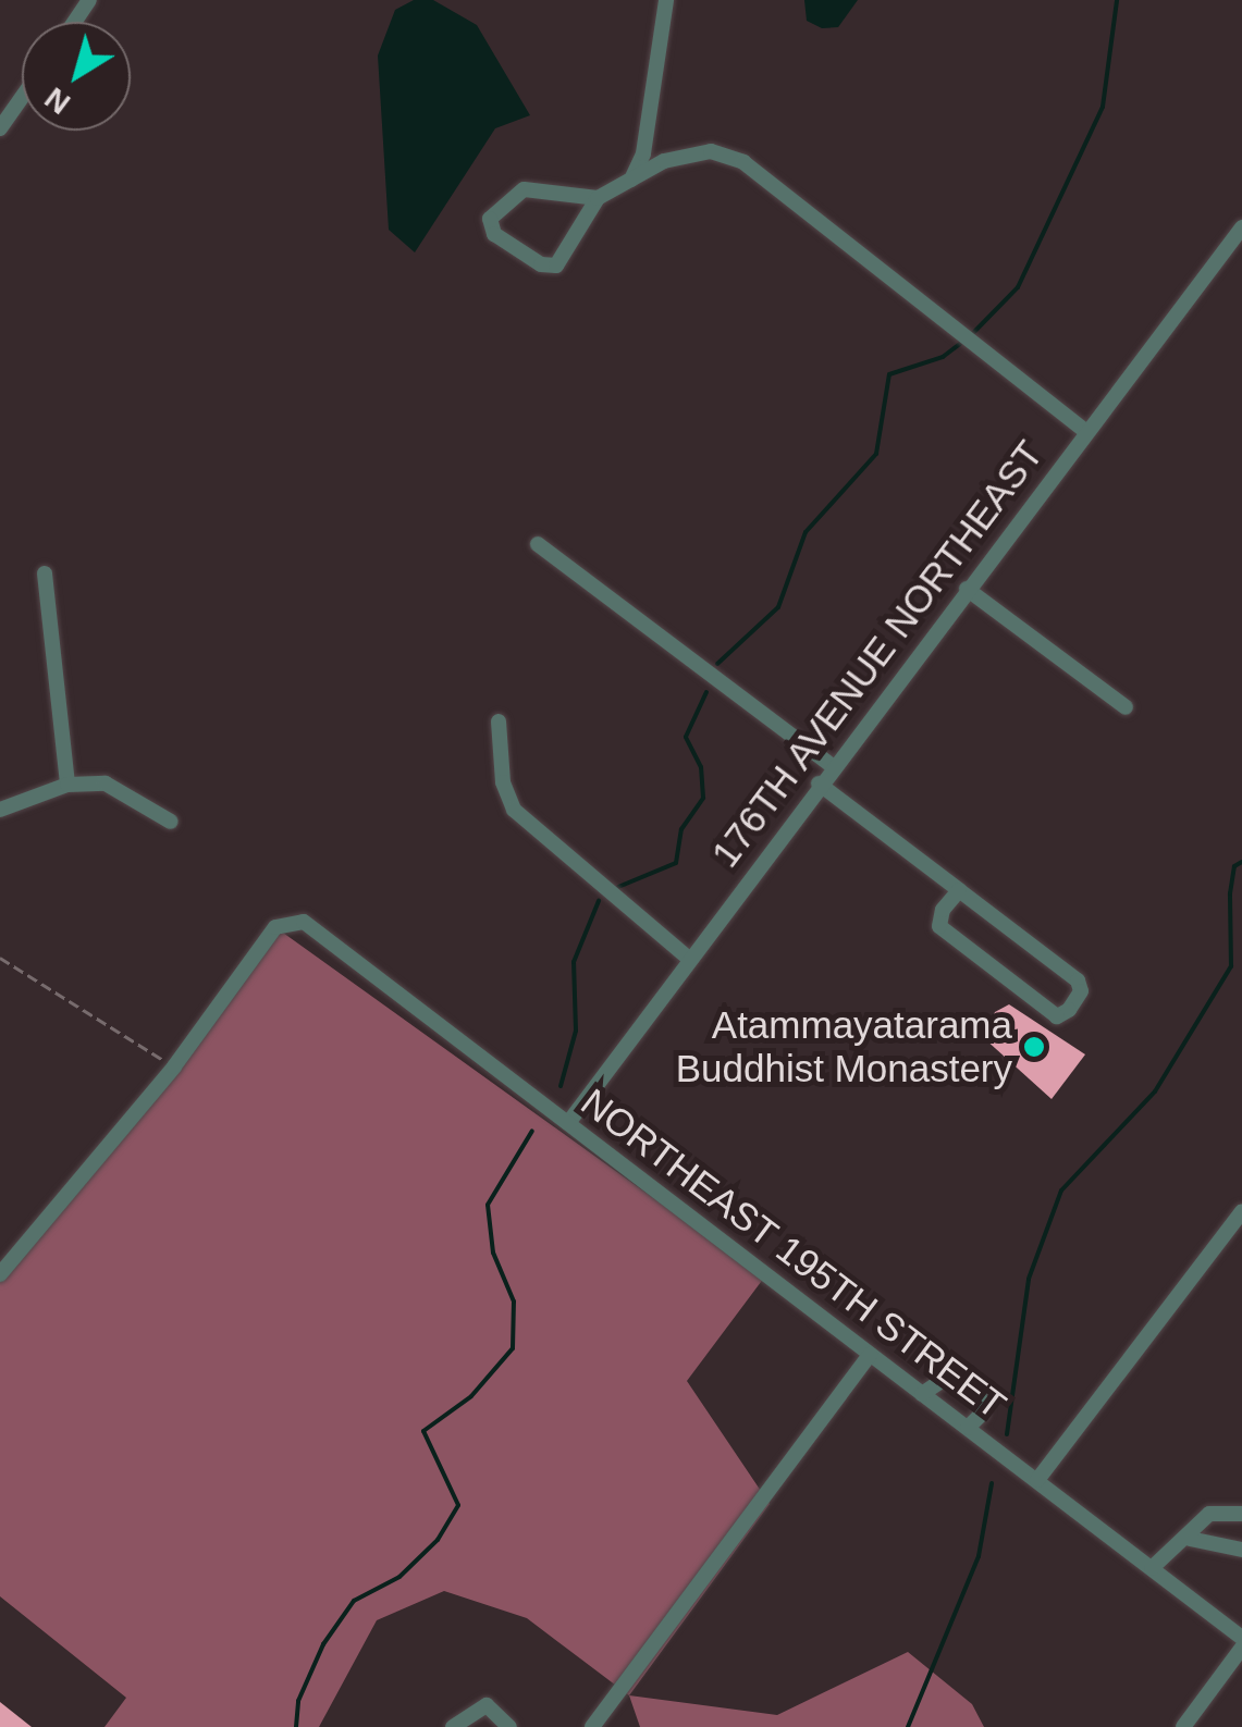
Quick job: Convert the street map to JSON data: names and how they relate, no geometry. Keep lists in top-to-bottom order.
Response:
{
  "streets": {
    "street": ["176TH AVENUE NORTHEAST", "NORTHEAST 195TH STREET"]
  },
  "crossings": [
    ["176TH AVENUE NORTHEAST", "NORTHEAST 195TH STREET"]
  ],
  "places": ["Atammayatarama Buddhist Monastery"],
  "north": "bottom left"
}
